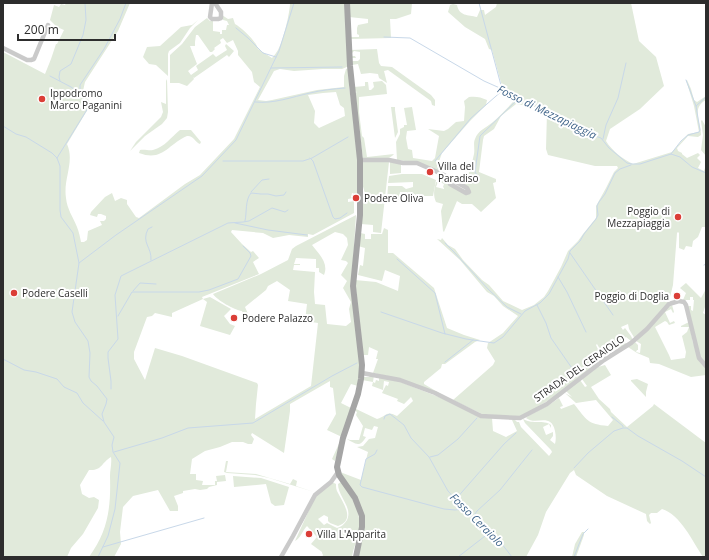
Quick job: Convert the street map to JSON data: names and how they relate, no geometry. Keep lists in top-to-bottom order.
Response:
{
  "streets": {
    "street": ["STRADA DEL CERAIOLO"]
  },
  "water": ["Fosso di Mezzapiaggia", "Fosso Ceraiolo"],
  "places": [
    "Ippodromo Marco Paganini",
    "Villa del Paradiso",
    "Podere Oliva",
    "Poggio di Mezzapiaggia",
    "Podere Caselli",
    "Poggio di Doglia",
    "Podere Palazzo",
    "Villa L'Apparita"
  ],
  "scale_bar": "200 m"
}
